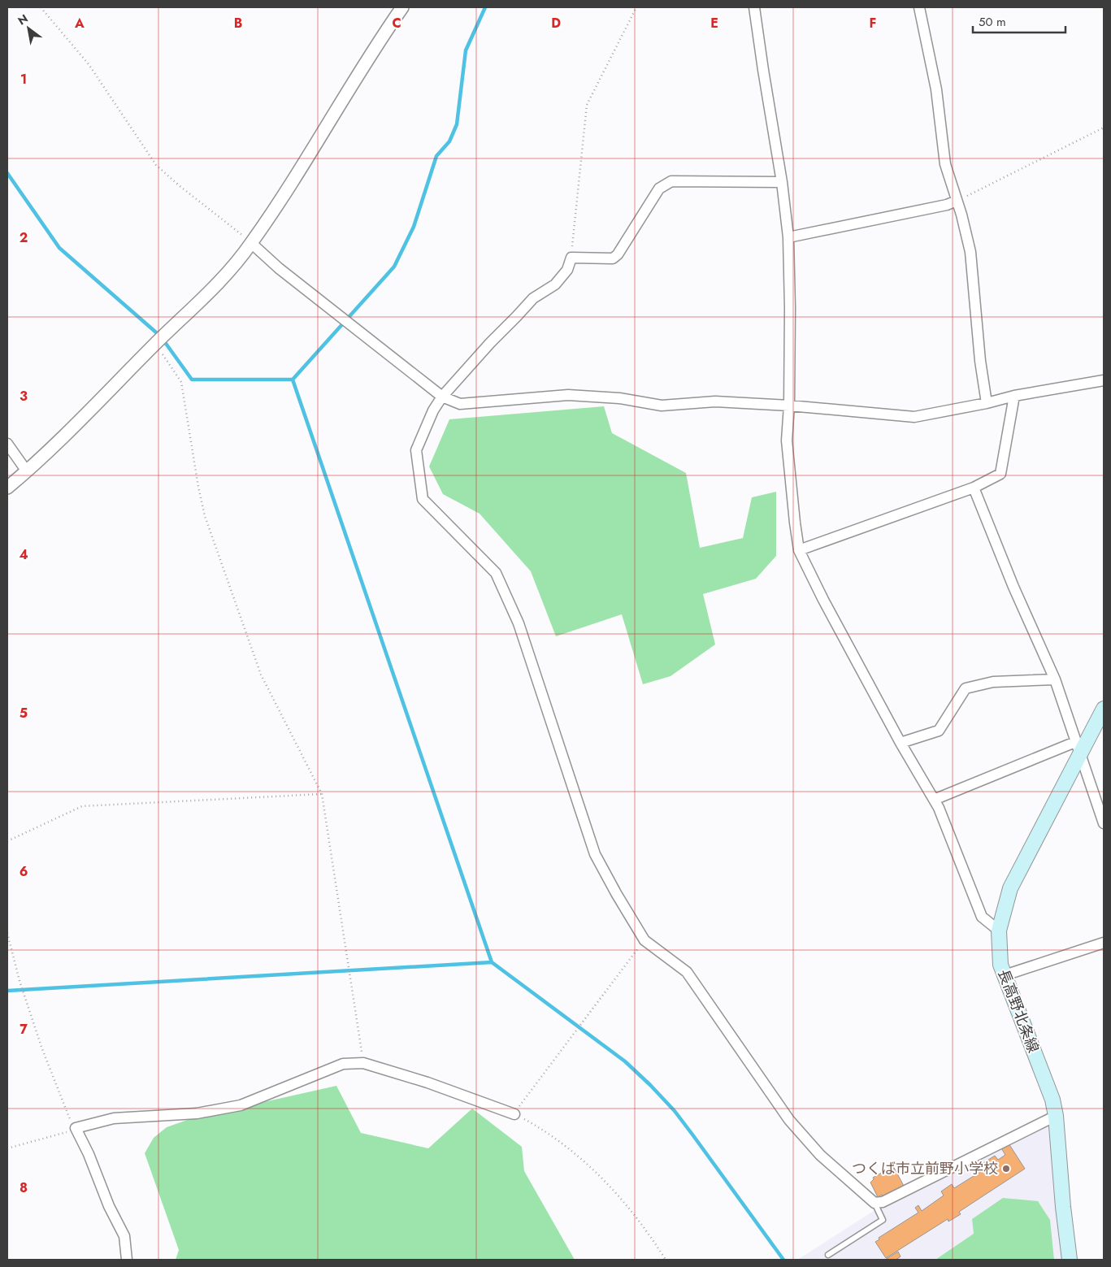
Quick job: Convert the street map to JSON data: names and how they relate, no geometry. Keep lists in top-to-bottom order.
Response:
{
  "streets": {
    "main road": ["長高野北条線"]
  },
  "places": ["つくば市立前野小学校"],
  "scale_bar": "50 m",
  "north": "top left",
  "grid": {
    "columns": [
      "A",
      "B",
      "C",
      "D",
      "E",
      "F"
    ],
    "rows": [
      "1",
      "2",
      "3",
      "4",
      "5",
      "6",
      "7",
      "8"
    ]
  }
}
